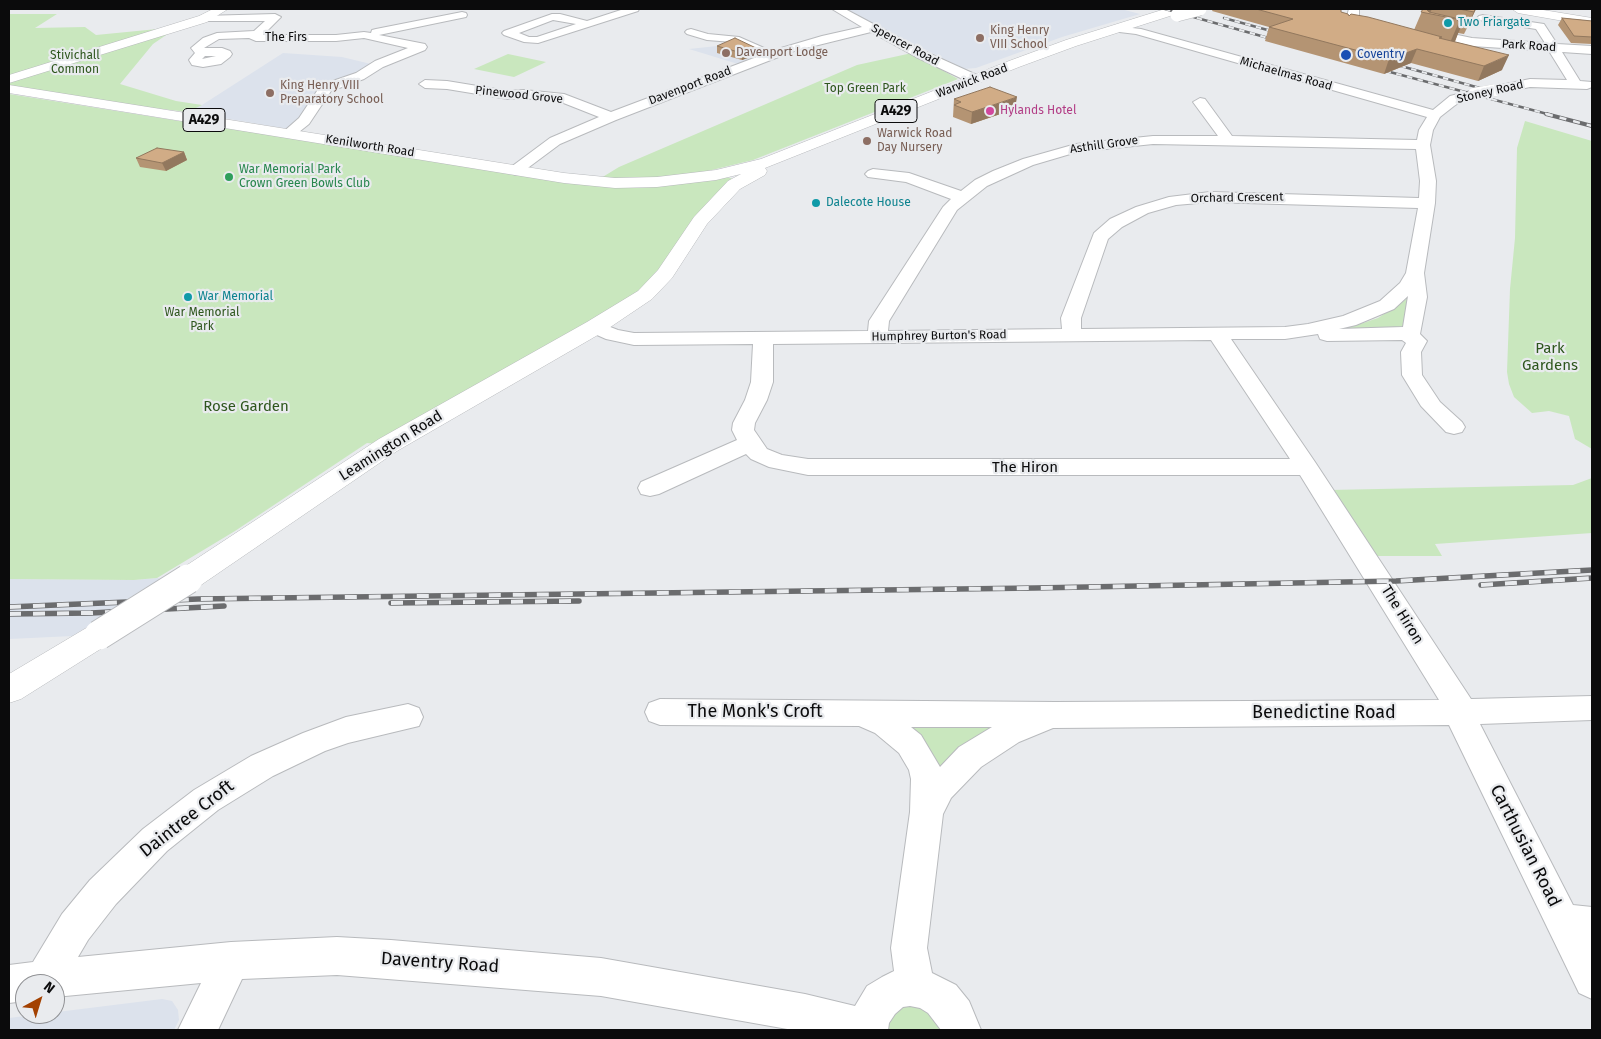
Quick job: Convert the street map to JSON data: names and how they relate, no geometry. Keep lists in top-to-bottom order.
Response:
{
  "streets": {
    "main road": [
      "Warwick Road",
      "A429",
      "Kenilworth Road",
      "Leamington Road"
    ],
    "street": [
      "The Firs",
      "Spencer Road",
      "Park Road",
      "Michaelmas Road",
      "Davenport Road",
      "Stoney Road",
      "Pinewood Grove",
      "Asthill Grove",
      "Orchard Crescent",
      "Humphrey Burton's Road",
      "The Hiron",
      "The Monk's Croft",
      "Benedictine Road",
      "Daintree Croft",
      "Carthusian Road",
      "Daventry Road"
    ]
  },
  "crossings": [
    ["The Firs", "Kenilworth Road"],
    ["Spencer Road", "Warwick Road"],
    ["Spencer Road", "Davenport Road"],
    ["Michaelmas Road", "Warwick Road"],
    ["Michaelmas Road", "Stoney Road"],
    ["Warwick Road", "Kenilworth Road"],
    ["Warwick Road", "Leamington Road"],
    ["Davenport Road", "Pinewood Grove"],
    ["Davenport Road", "Kenilworth Road"],
    ["Stoney Road", "Asthill Grove"],
    ["Stoney Road", "Orchard Crescent"],
    ["Stoney Road", "Humphrey Burton's Road"],
    ["Asthill Grove", "Humphrey Burton's Road"],
    ["Kenilworth Road", "Leamington Road"],
    ["Orchard Crescent", "Humphrey Burton's Road"],
    ["Humphrey Burton's Road", "Leamington Road"],
    ["Humphrey Burton's Road", "The Hiron"],
    ["The Hiron", "Benedictine Road"],
    ["The Hiron", "Carthusian Road"],
    ["The Monk's Croft", "Benedictine Road"],
    ["Benedictine Road", "Carthusian Road"]
  ],
  "parks": [
    "Stivichall Common",
    "Top Green Park",
    "War Memorial Park",
    "Park Gardens",
    "Rose Garden"
  ],
  "places": [
    "Two Friargate",
    "King Henry VIII School",
    "Davenport Lodge",
    "Coventry",
    "King Henry VIII Preparatory School",
    "Hylands Hotel",
    "Warwick Road Day Nursery",
    "War Memorial Park Crown Green Bowls Club",
    "Dalecote House",
    "War Memorial"
  ],
  "north": "top right"
}
